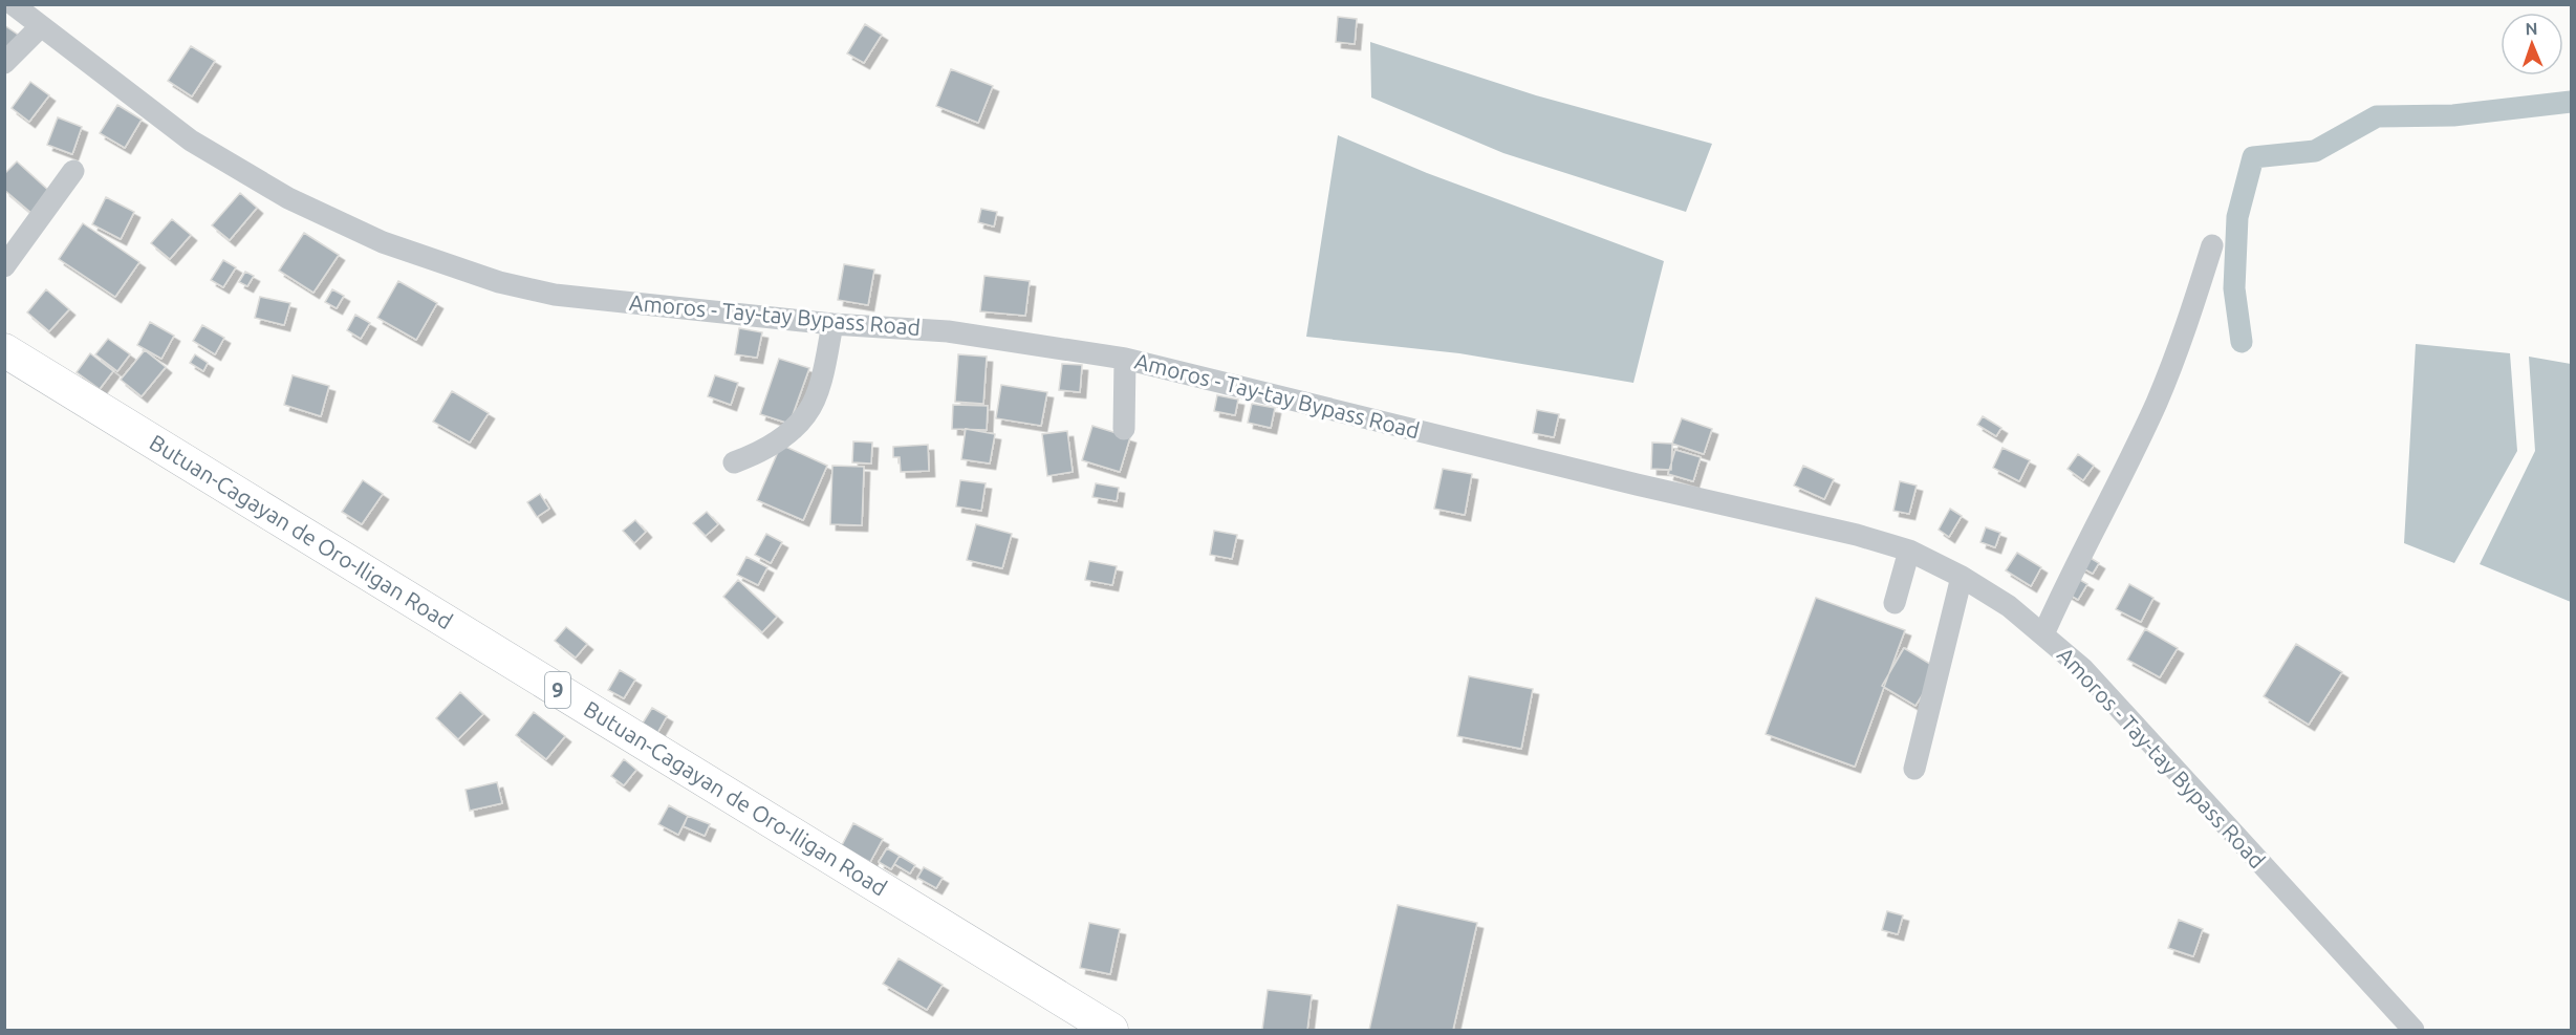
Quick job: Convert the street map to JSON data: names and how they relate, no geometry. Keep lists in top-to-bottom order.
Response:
{
  "streets": {
    "highway": ["Butuan-Cagayan de Oro-Iligan Road", "9"],
    "street": ["Amoros - Tay-tay Bypass Road"]
  },
  "north": "top"
}
